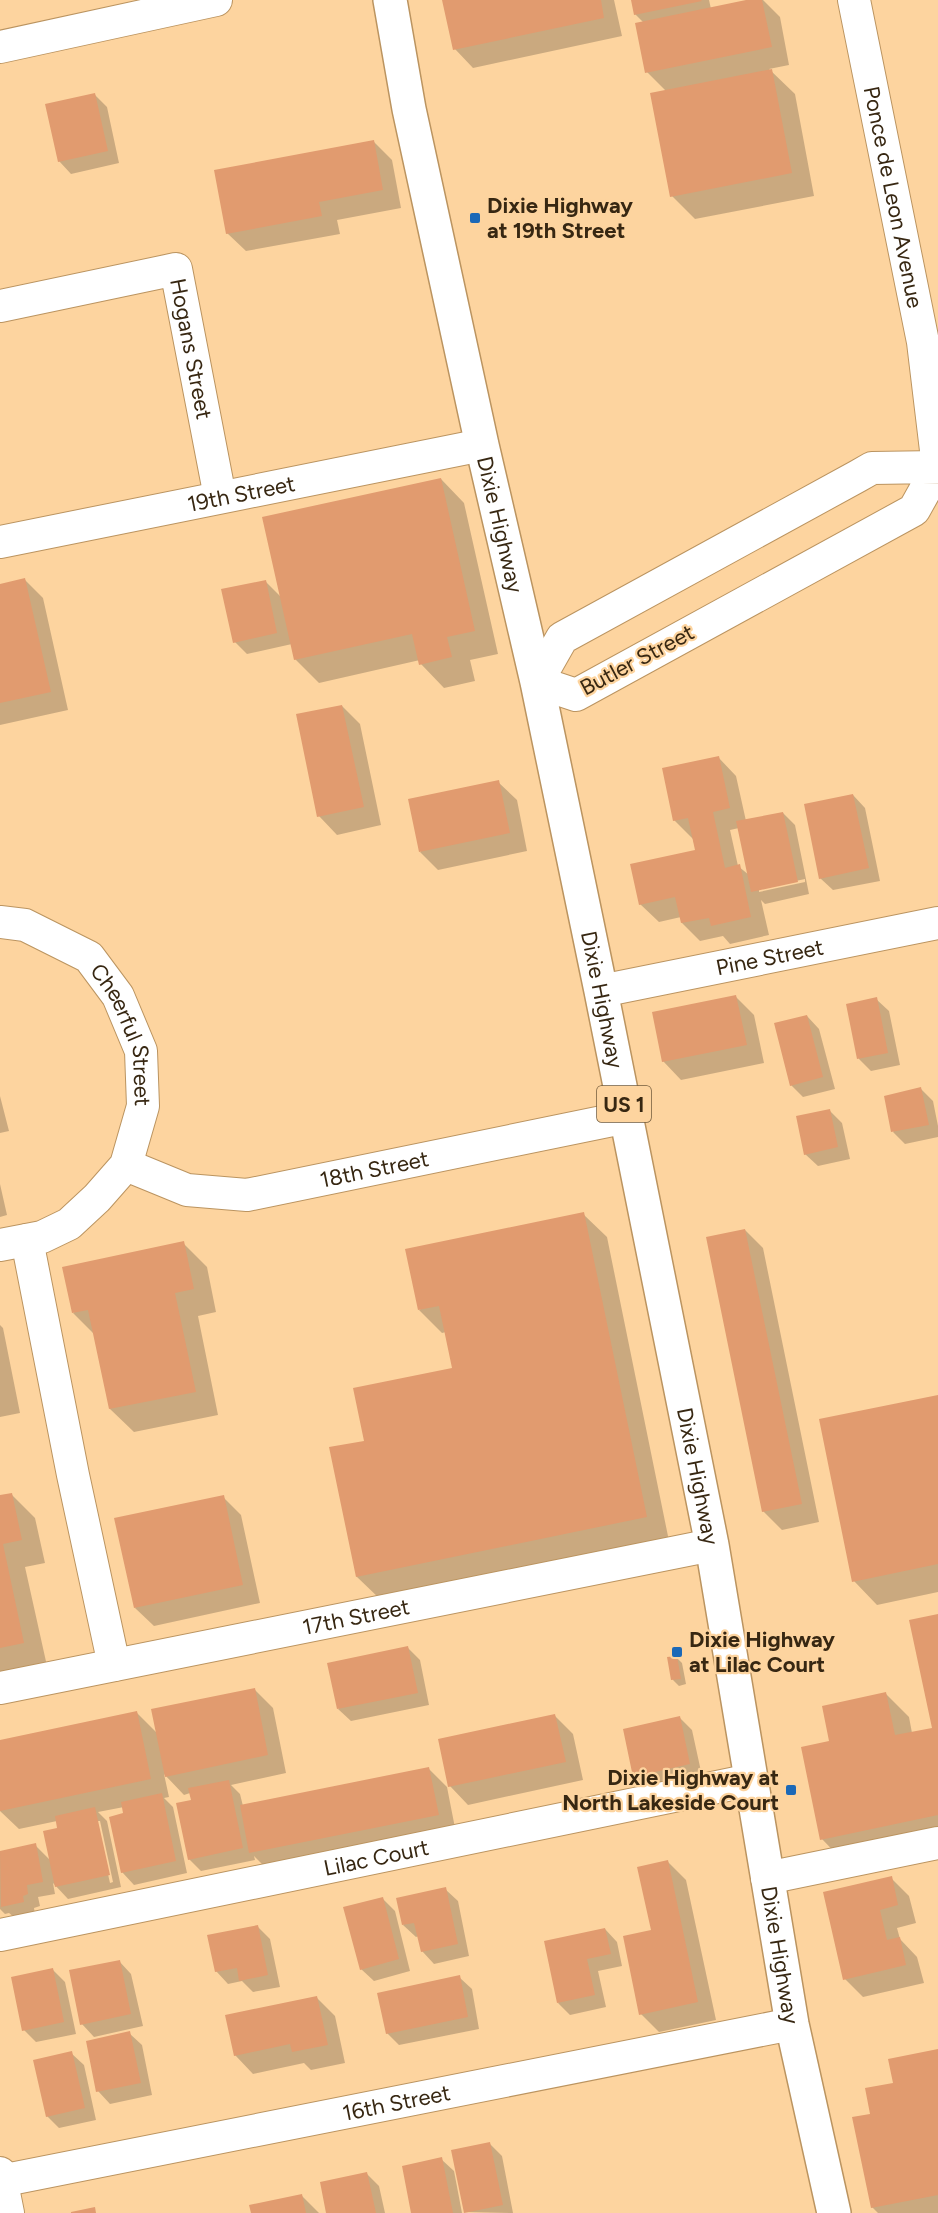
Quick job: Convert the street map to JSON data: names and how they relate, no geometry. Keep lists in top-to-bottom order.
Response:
{
  "streets": {
    "main road": ["Dixie Highway", "US 1"],
    "street": [
      "Ponce de Leon Avenue",
      "Hogans Street",
      "19th Street",
      "Butler Street",
      "Pine Street",
      "Cheerful Street",
      "18th Street",
      "17th Street",
      "Lilac Court",
      "16th Street"
    ]
  },
  "crossings": [
    ["Ponce de Leon Avenue", "Butler Street"],
    ["Hogans Street", "19th Street"],
    ["19th Street", "Dixie Highway"],
    ["Dixie Highway", "Butler Street"],
    ["Dixie Highway", "Pine Street"],
    ["Dixie Highway", "18th Street"],
    ["Dixie Highway", "17th Street"],
    ["Dixie Highway", "Lilac Court"],
    ["Dixie Highway", "16th Street"],
    ["Cheerful Street", "18th Street"]
  ],
  "places": {
    "transit": ["Dixie Highway at 19th Street", "Dixie Highway at Lilac Court", "Dixie Highway at North Lakeside Court"]
  }
}
